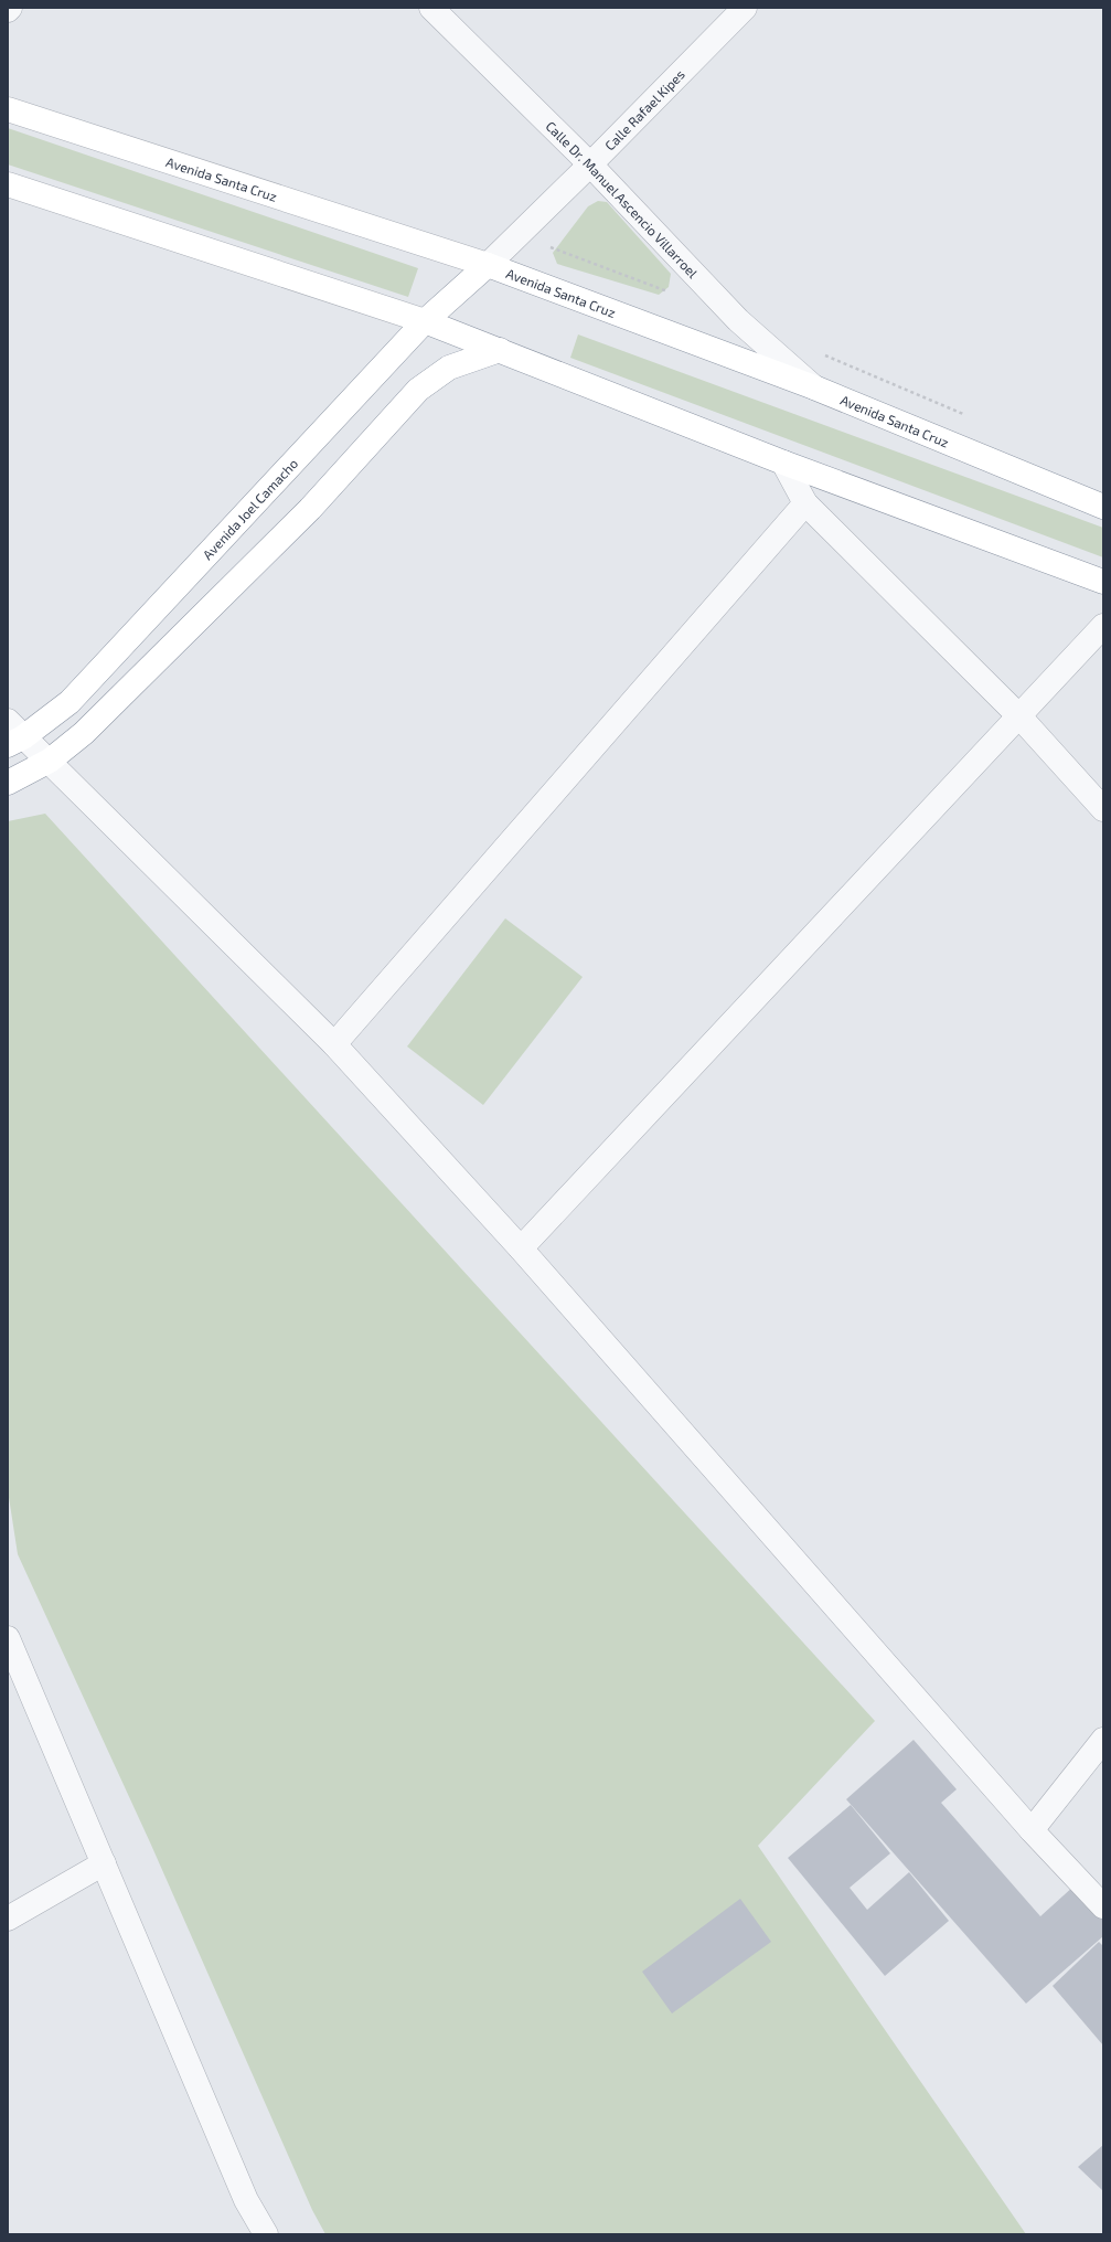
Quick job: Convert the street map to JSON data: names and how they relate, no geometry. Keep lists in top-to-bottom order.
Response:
{
  "streets": {
    "main road": ["Avenida Santa Cruz", "Avenida Joel Camacho"],
    "street": ["Calle Rafael Kipes", "Calle Dr. Manuel Ascencio Villarroel"]
  },
  "crossings": [
    ["Calle Rafael Kipes", "Avenida Santa Cruz"],
    ["Calle Rafael Kipes", "Calle Dr. Manuel Ascencio Villarroel"],
    ["Calle Rafael Kipes", "Avenida Joel Camacho"],
    ["Avenida Santa Cruz", "Calle Dr. Manuel Ascencio Villarroel"],
    ["Avenida Santa Cruz", "Avenida Joel Camacho"]
  ]
}
